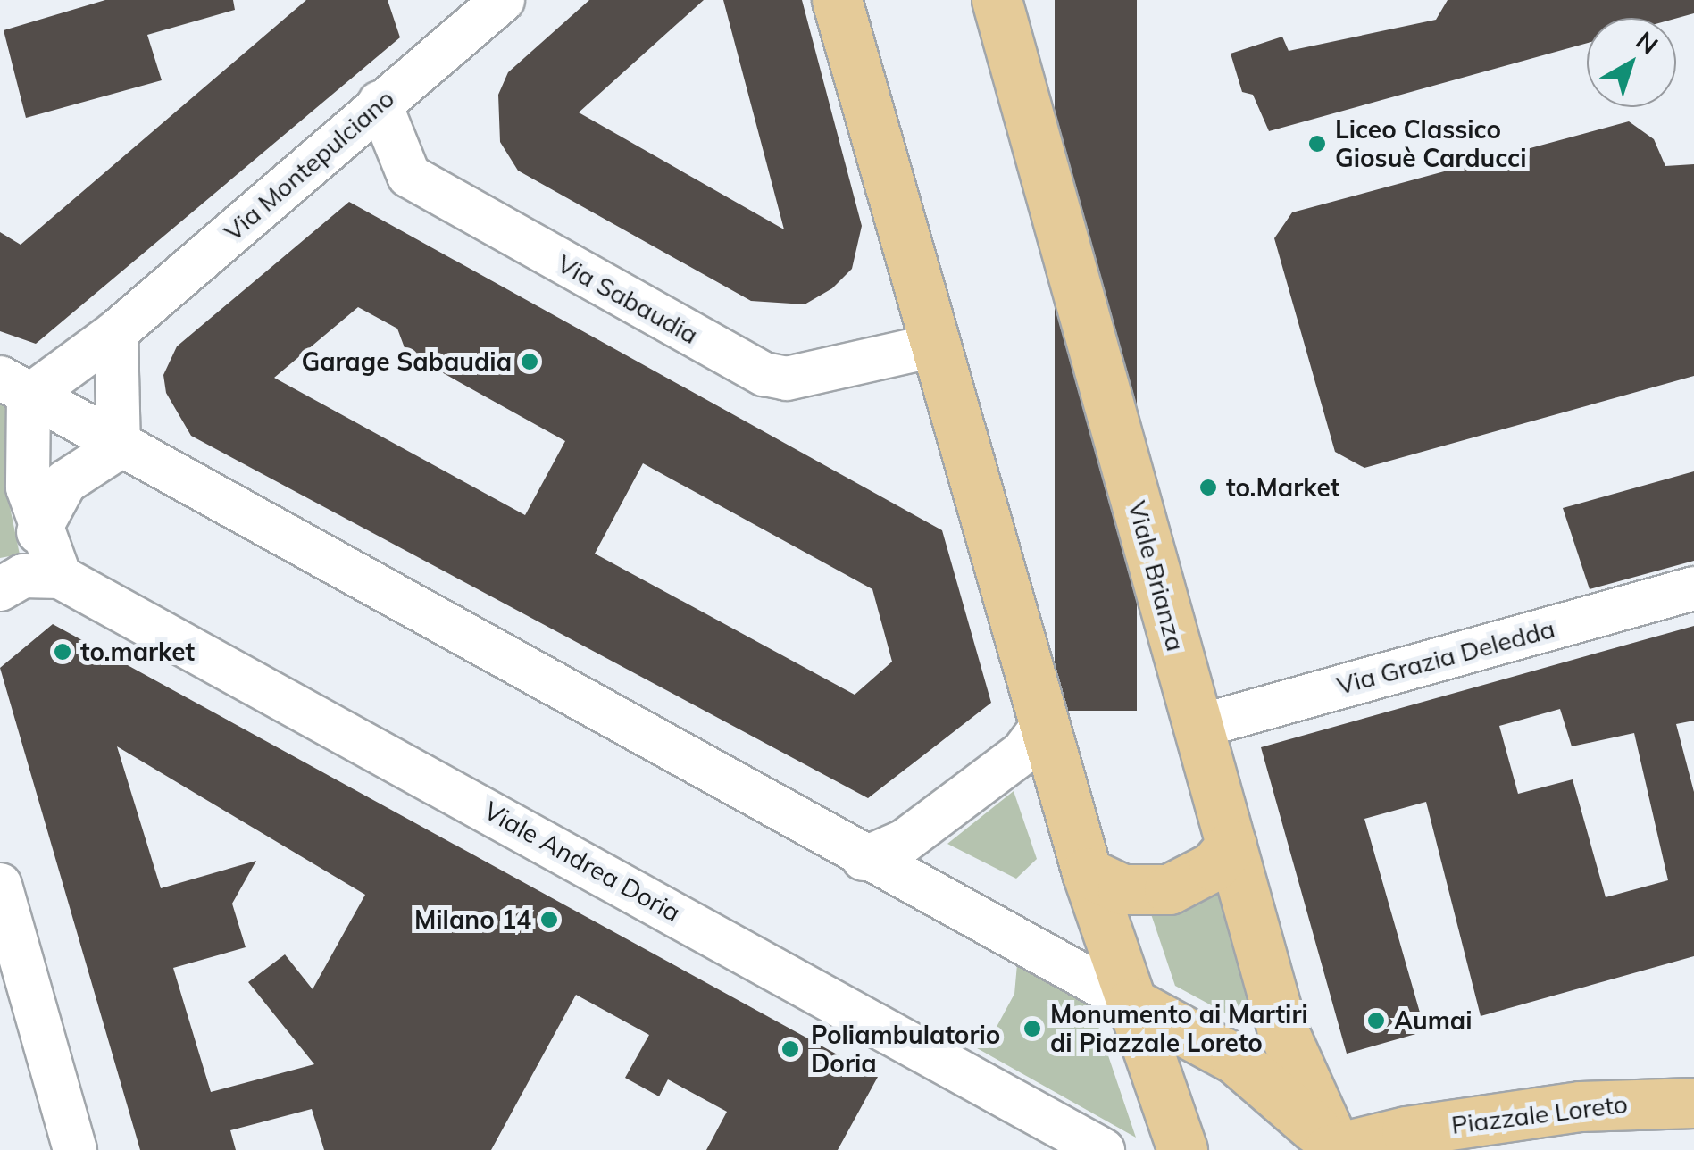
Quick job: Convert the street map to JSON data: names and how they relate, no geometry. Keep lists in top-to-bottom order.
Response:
{
  "streets": {
    "main road": ["Viale Brianza", "Piazzale Loreto"],
    "street": [
      "Via Montepulciano",
      "Via Sabaudia",
      "Via Grazia Deledda",
      "Viale Andrea Doria"
    ]
  },
  "crossings": [
    ["Via Montepulciano", "Via Sabaudia"],
    ["Viale Brianza", "Via Grazia Deledda"],
    ["Viale Brianza", "Piazzale Loreto"]
  ],
  "places": [
    "Liceo Classico Giosuè Carducci",
    "Garage Sabaudia",
    "to.Market",
    "to.market",
    "Milano 14",
    "Aumai",
    "Monumento ai Martiri di Piazzale Loreto",
    "Poliambulatorio Doria"
  ],
  "north": "top right"
}
